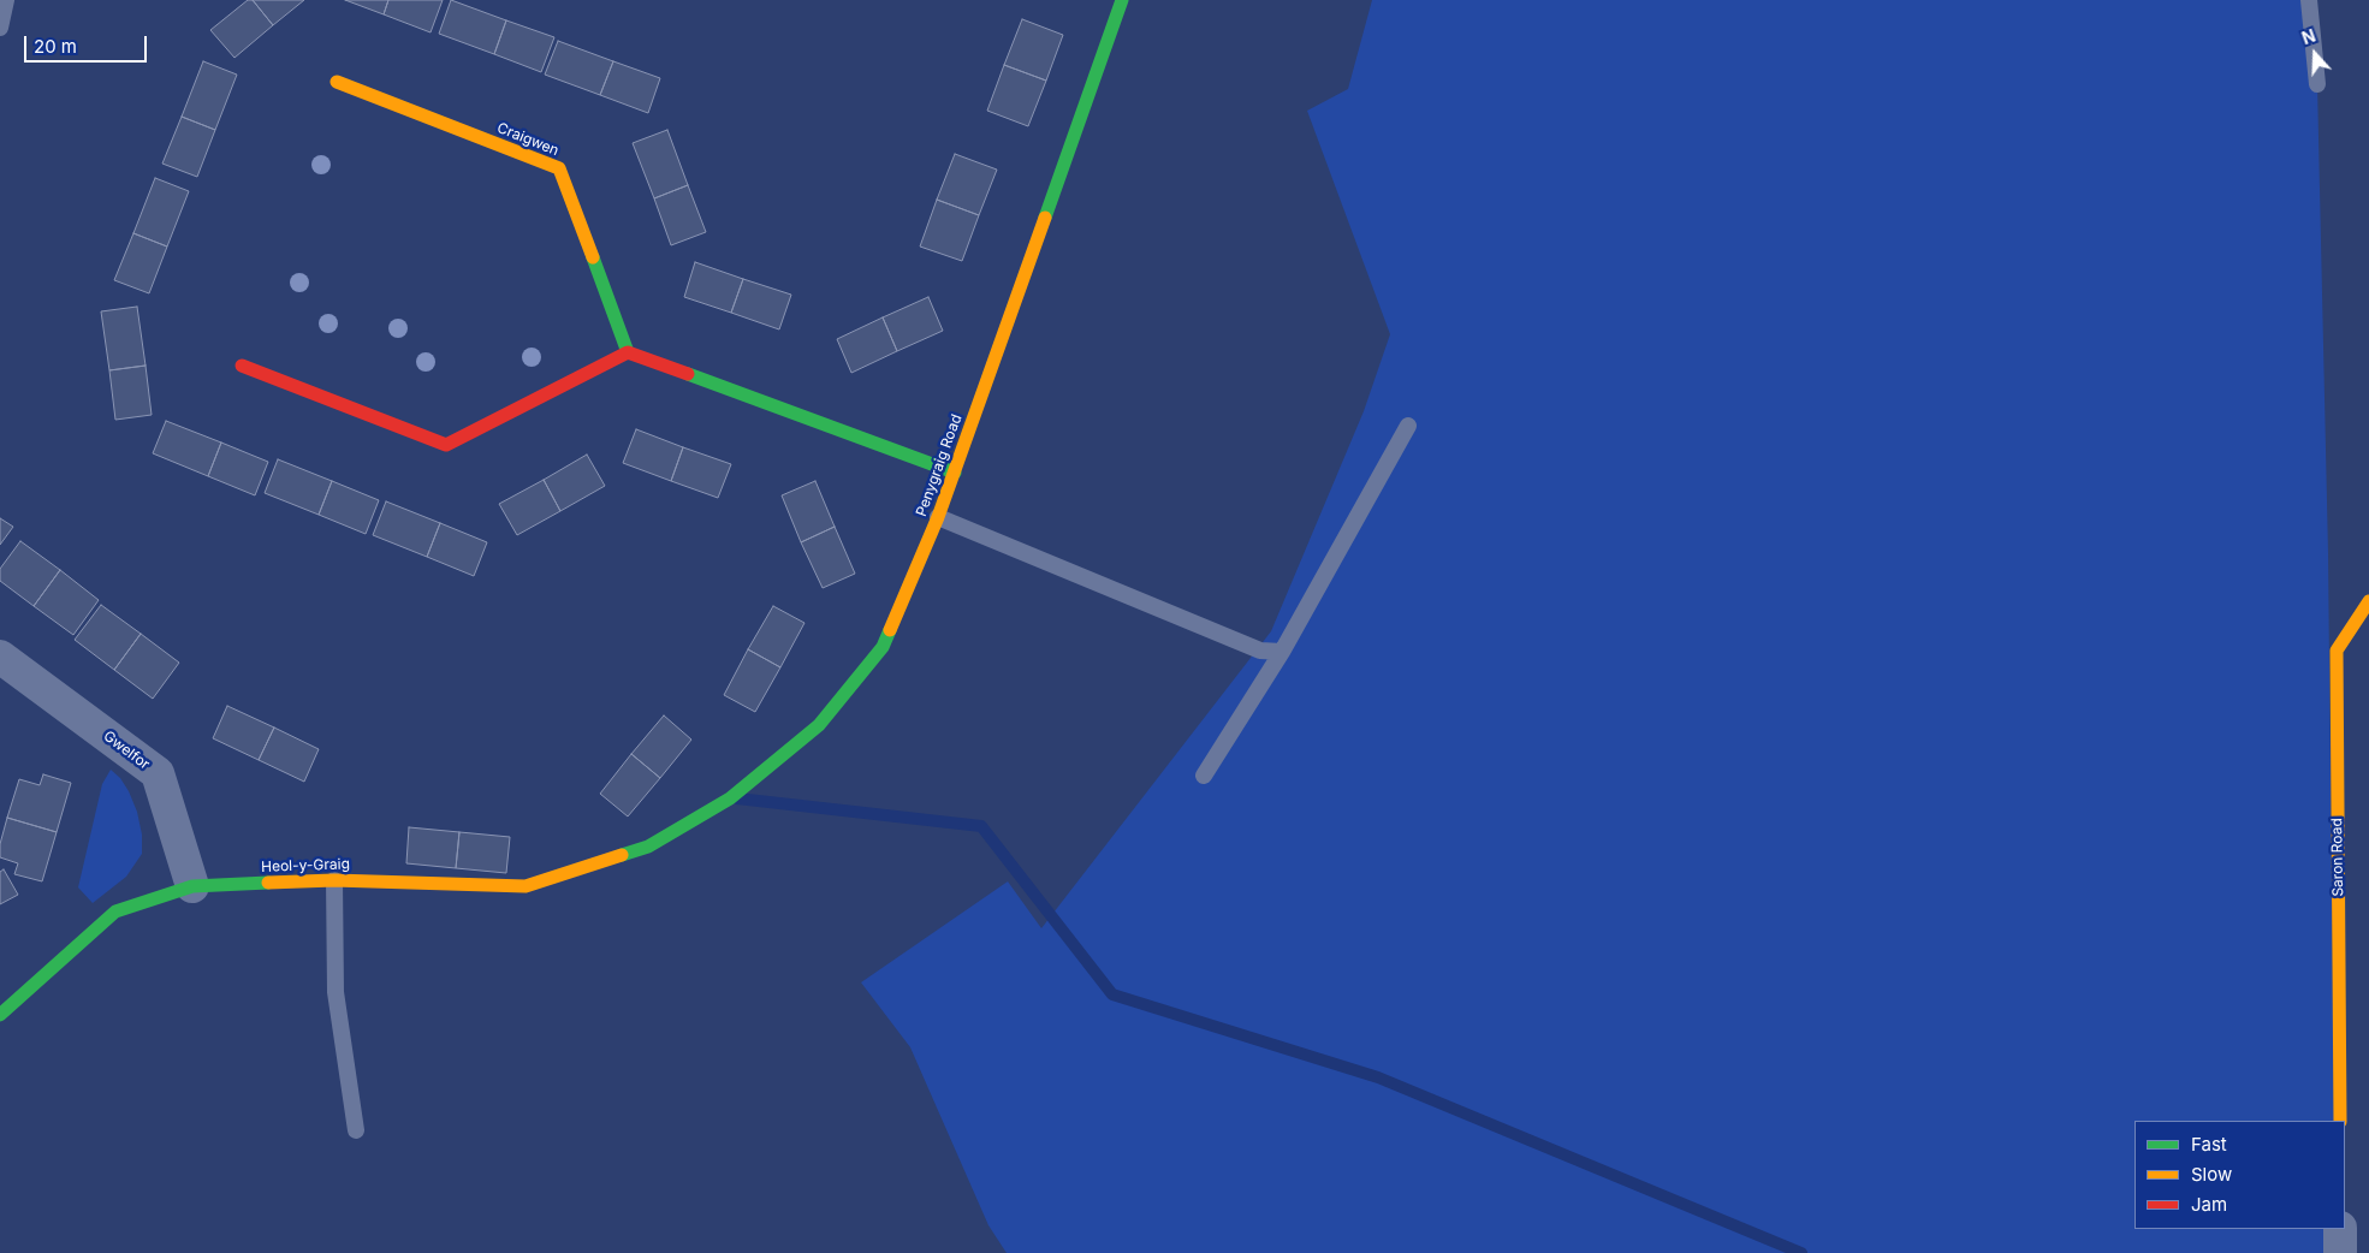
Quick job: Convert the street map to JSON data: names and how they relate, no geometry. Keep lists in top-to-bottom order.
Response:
{
  "streets": {
    "street": [
      "Craigwen",
      "Penygraig Road",
      "Gwelfor",
      "Saron Road",
      "Heol-y-Graig"
    ]
  },
  "crossings": [
    ["Penygraig Road", "Heol-y-Graig"],
    ["Gwelfor", "Heol-y-Graig"]
  ],
  "legend": ["Fast", "Slow", "Jam"],
  "scale_bar": "20 m",
  "north": "top"
}
